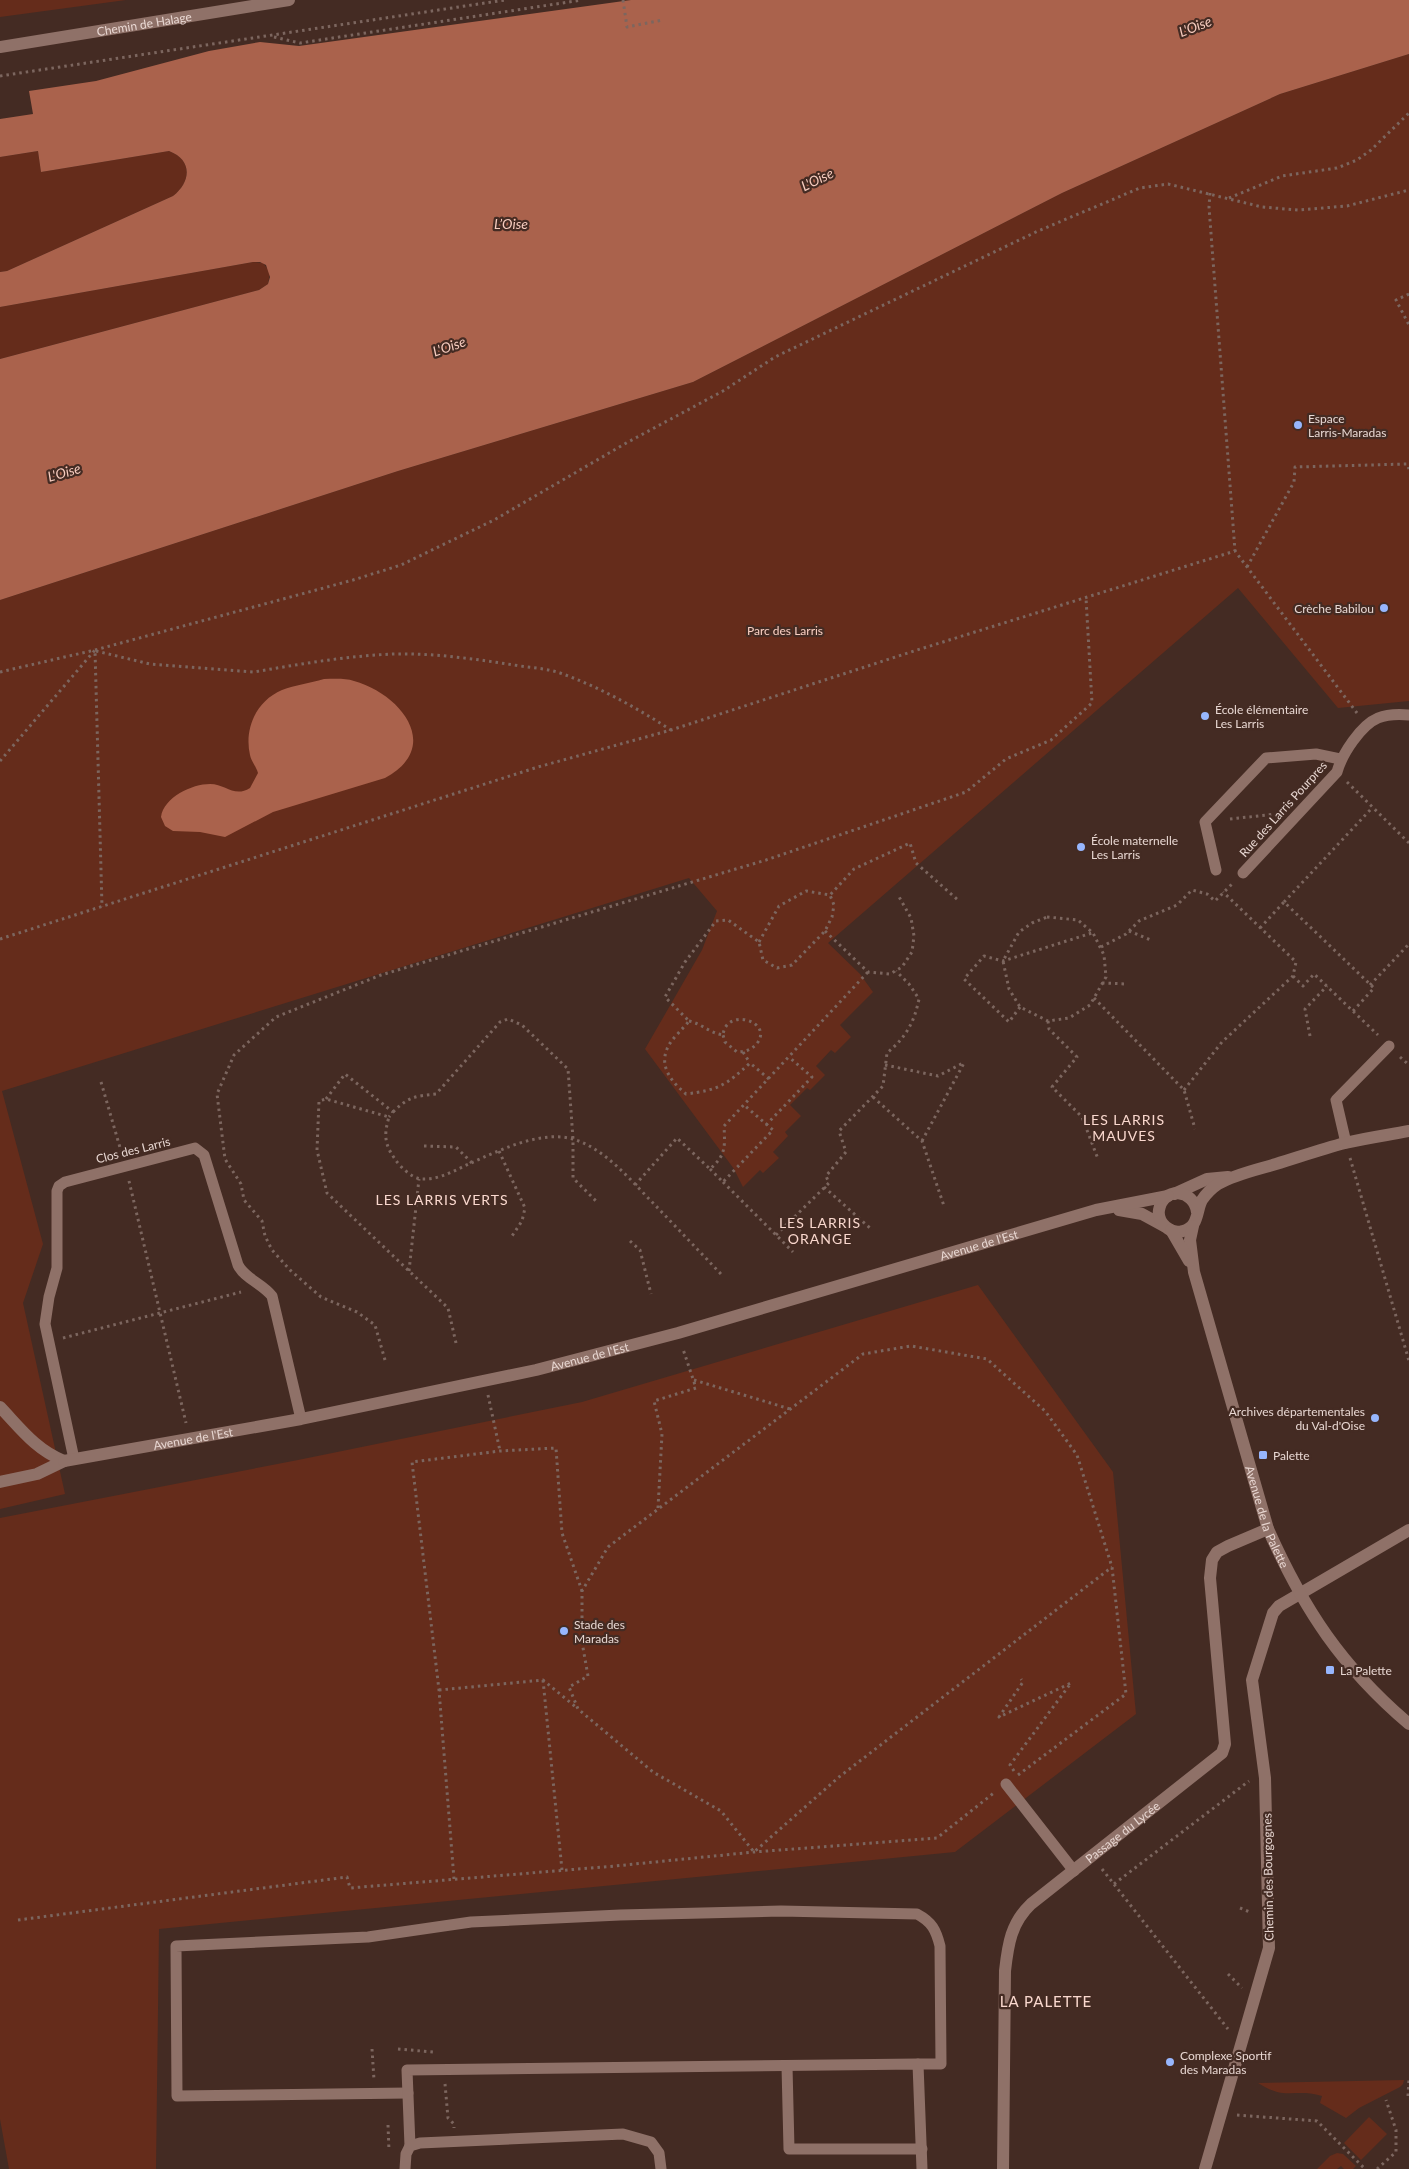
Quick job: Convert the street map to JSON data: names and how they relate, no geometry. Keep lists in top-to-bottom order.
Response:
{
  "streets": {
    "street": [
      "Chemin de Halage",
      "Avenue de l'Est",
      "Avenue de la Palette",
      "Passage du Lycée",
      "Chemin des Bourgognes"
    ],
    "lane": ["Rue des Larris Pourpres", "Clos des Larris"]
  },
  "crossings": [
    ["Clos des Larris", "Avenue de l'Est"],
    ["Avenue de l'Est", "Avenue de la Palette"],
    ["Avenue de la Palette", "Passage du Lycée"],
    ["Avenue de la Palette", "Chemin des Bourgognes"]
  ],
  "districts": [
    "LES LARRIS MAUVES",
    "LES LARRIS VERTS",
    "LES LARRIS ORANGE",
    "LA PALETTE"
  ],
  "water": ["L'Oise", "L’Oise"],
  "parks": ["Parc des Larris"],
  "places": {
    "other": [
      "Espace Larris-Maradas",
      "Crèche Babilou",
      "École élémentaire Les Larris",
      "École maternelle Les Larris",
      "Archives départementales du Val-d'Oise",
      "Stade des Maradas",
      "Complexe Sportif des Maradas"
    ],
    "transit": ["Palette", "La Palette"]
  }
}
